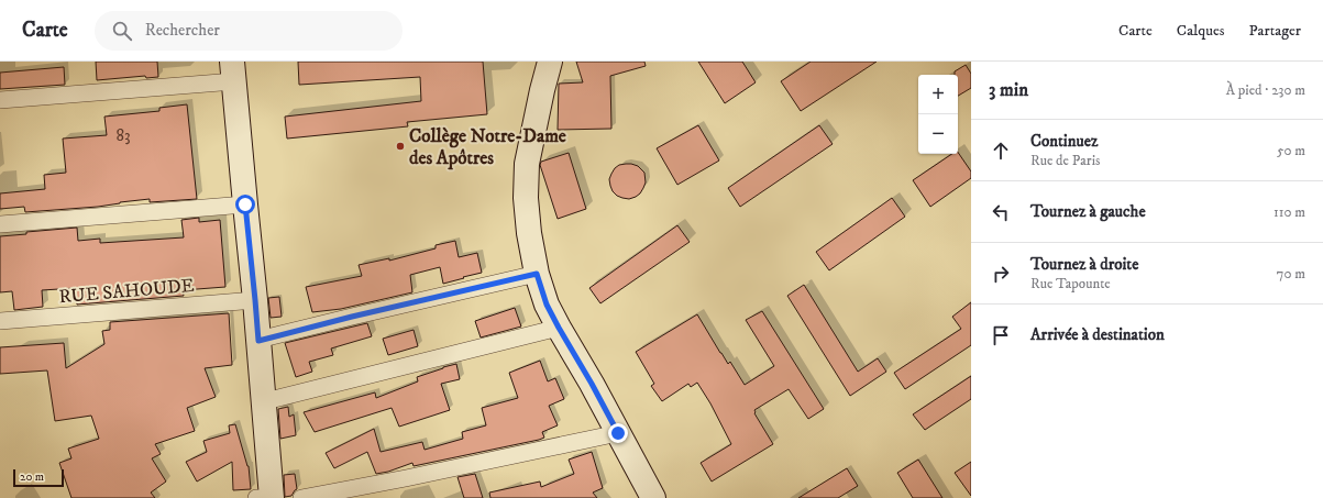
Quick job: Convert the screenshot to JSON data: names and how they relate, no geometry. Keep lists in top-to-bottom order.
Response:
{
  "streets": {
    "street": ["RUE SAHOUDE"]
  },
  "places": ["Collège Notre-Dame des Apôtres"],
  "house_numbers": ["83"],
  "scale_bar": "20 m",
  "page": {
    "header": "Carte",
    "search": "Rechercher",
    "nav": ["Carte", "Calques", "Partager"],
    "heading": ["3 min", "À pied · 230 m"],
    "map_buttons": ["+", "−"],
    "list": [
      ["Continuez", "Rue de Paris", "50 m"],
      ["Tournez à gauche", "110 m"],
      ["Tournez à droite", "Rue Tapounte", "70 m"],
      "Arrivée à destination"
    ],
    "scale": "20 m"
  }
}
